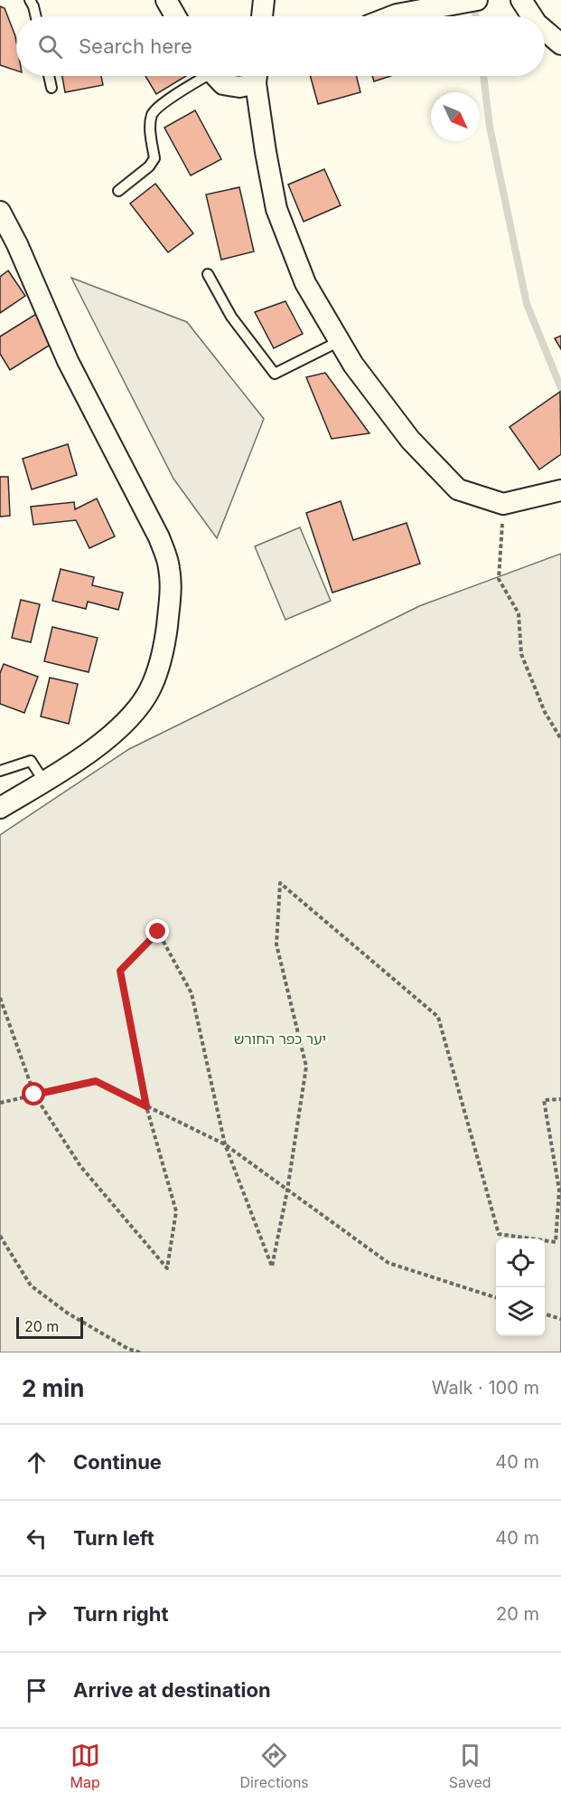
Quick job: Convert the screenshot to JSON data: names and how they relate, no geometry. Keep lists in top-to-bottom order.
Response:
{
  "parks": ["יער כפר החורש"],
  "scale_bar": "20 m",
  "north": "bottom right",
  "page": {
    "search": "Search here",
    "scale": "20 m",
    "heading": ["2 min", "Walk · 100 m"],
    "list": [
      ["Continue", "40 m"],
      ["Turn left", "40 m"],
      ["Turn right", "20 m"],
      "Arrive at destination"
    ],
    "nav": ["Map", "Directions", "Saved"]
  }
}
